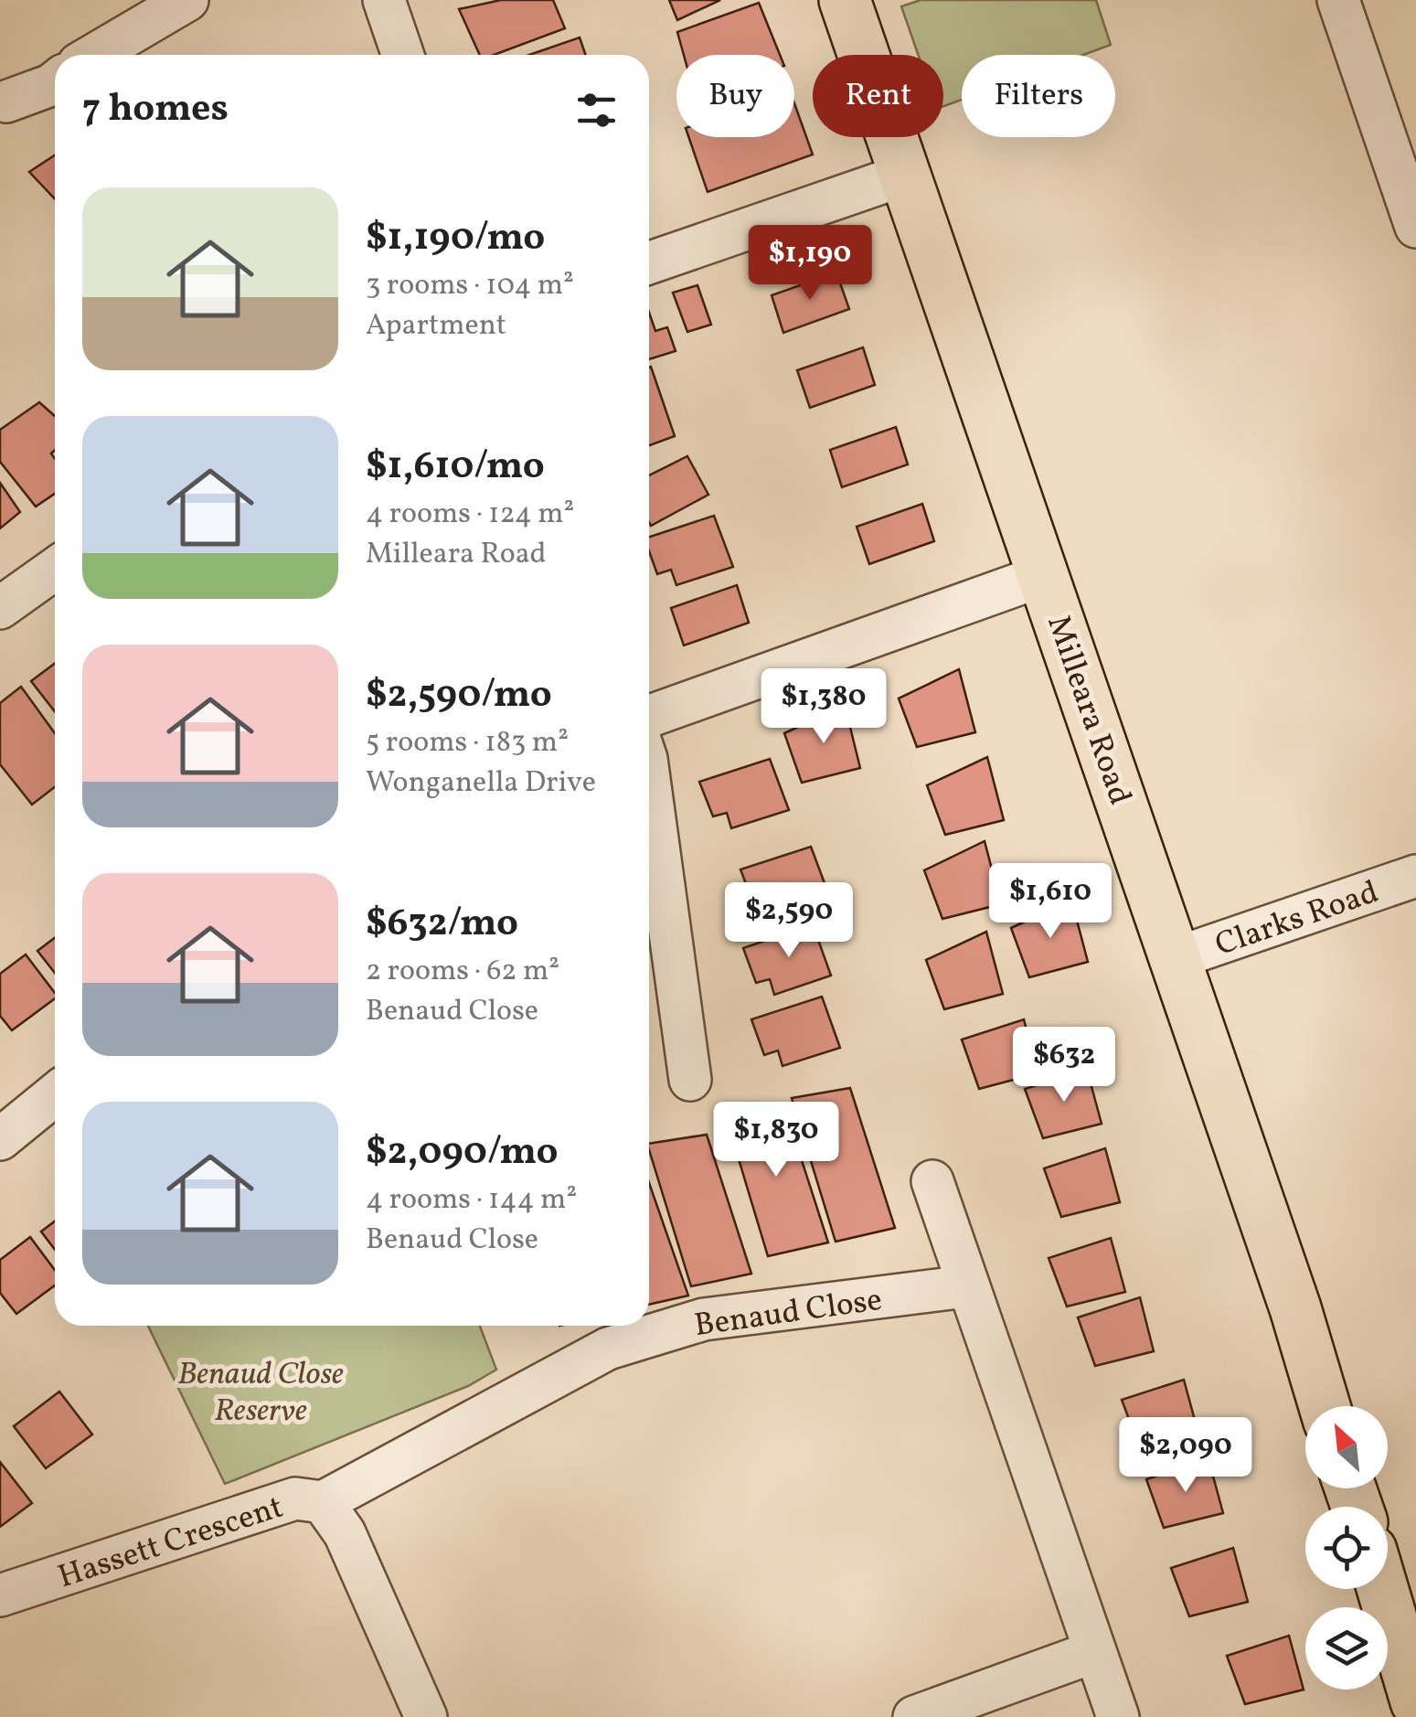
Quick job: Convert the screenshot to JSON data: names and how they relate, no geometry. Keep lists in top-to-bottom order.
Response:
{
  "streets": {
    "main road": ["Milleara Road"],
    "street": ["Clarks Road", "Benaud Close", "Hassett Crescent"]
  },
  "crossings": [
    ["Milleara Road", "Clarks Road"],
    ["Benaud Close", "Hassett Crescent"]
  ],
  "parks": ["Benaud Close Reserve"],
  "north": "top left",
  "page": {
    "chip": ["Buy", "Rent", "Filters"],
    "heading": "7 homes",
    "list": [
      {
        "name": "$1,190/mo",
        "note": "3 rooms · 104 m² · Apartment"
      },
      {
        "name": "$1,610/mo",
        "note": "4 rooms · 124 m² · Milleara Road"
      },
      {
        "name": "$2,590/mo",
        "note": "5 rooms · 183 m² · Wonganella Drive"
      },
      {
        "name": "$632/mo",
        "note": "2 rooms · 62 m² · Benaud Close"
      },
      {
        "name": "$2,090/mo",
        "note": "4 rooms · 144 m² · Benaud Close"
      }
    ],
    "price": [
      "$1,190",
      "$1,380",
      "$1,610",
      "$2,590",
      "$632",
      "$1,830",
      "$2,090"
    ]
  }
}
